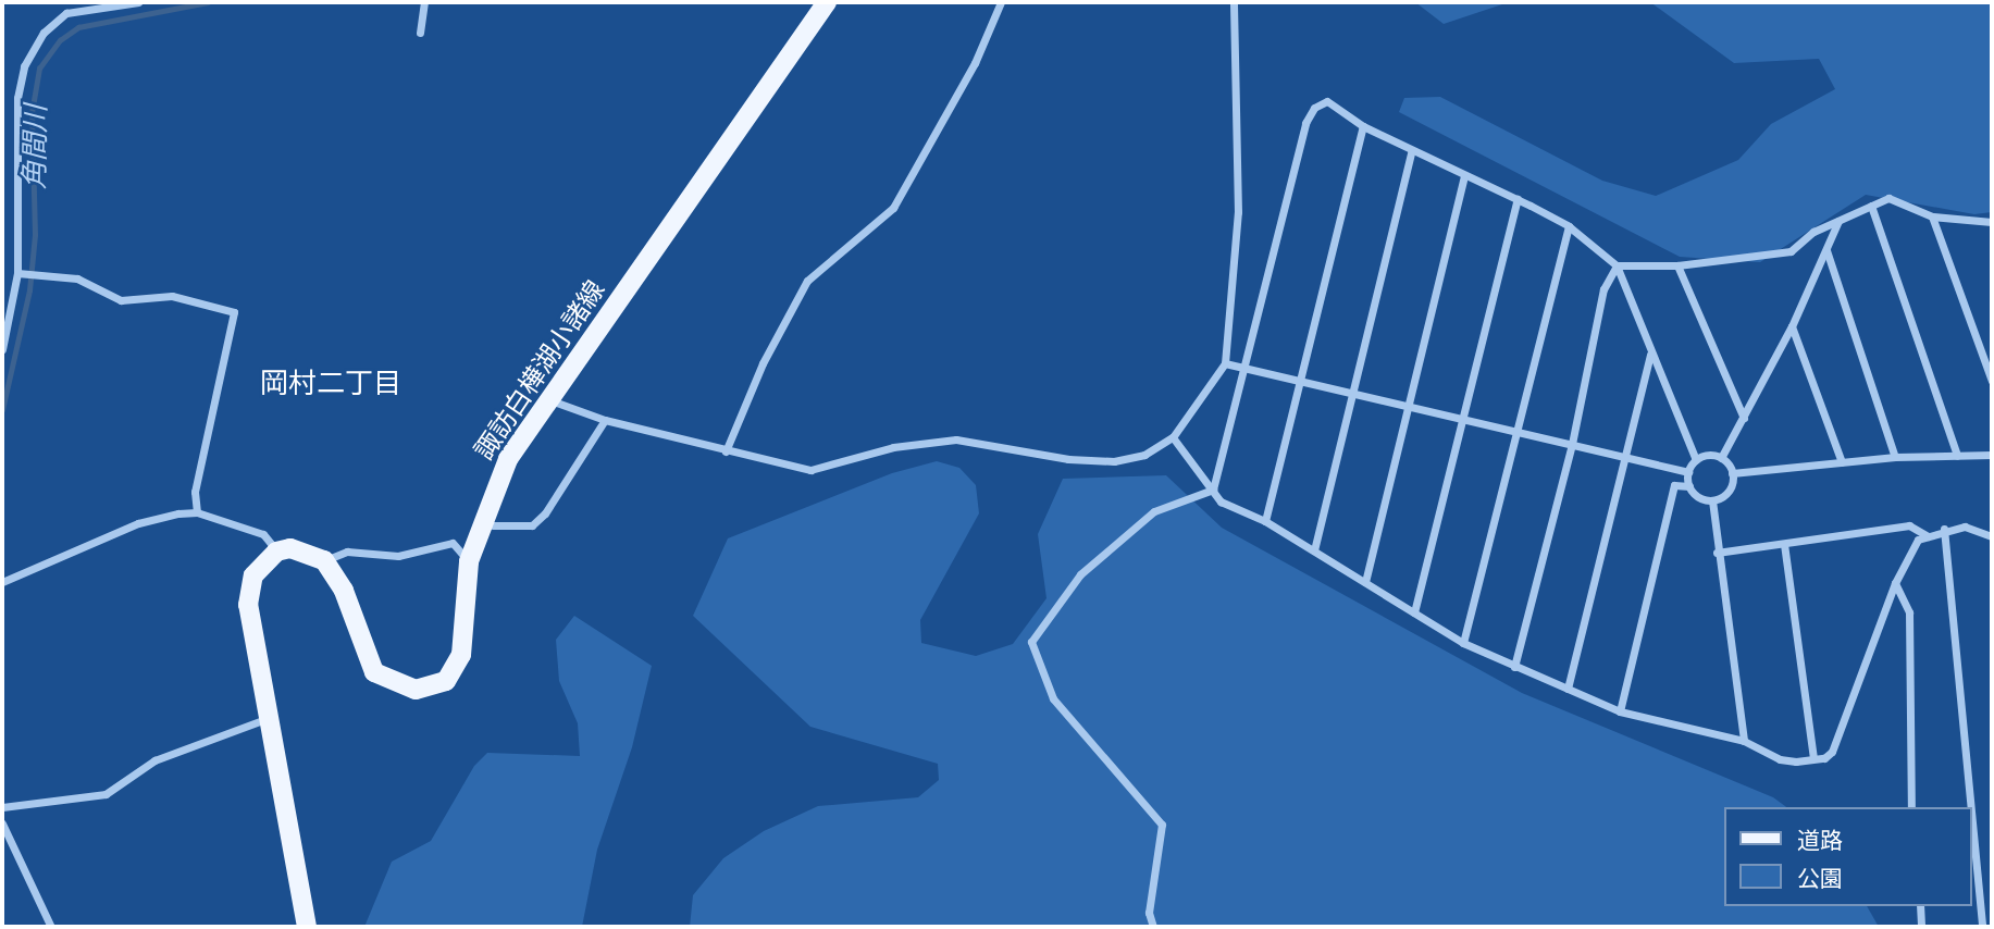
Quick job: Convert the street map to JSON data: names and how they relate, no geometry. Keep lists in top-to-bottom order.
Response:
{
  "streets": {
    "main road": ["諏訪白樺湖小諸線"]
  },
  "districts": ["岡村二丁目"],
  "water": ["角間川"],
  "legend": ["道路", "公園"]
}
